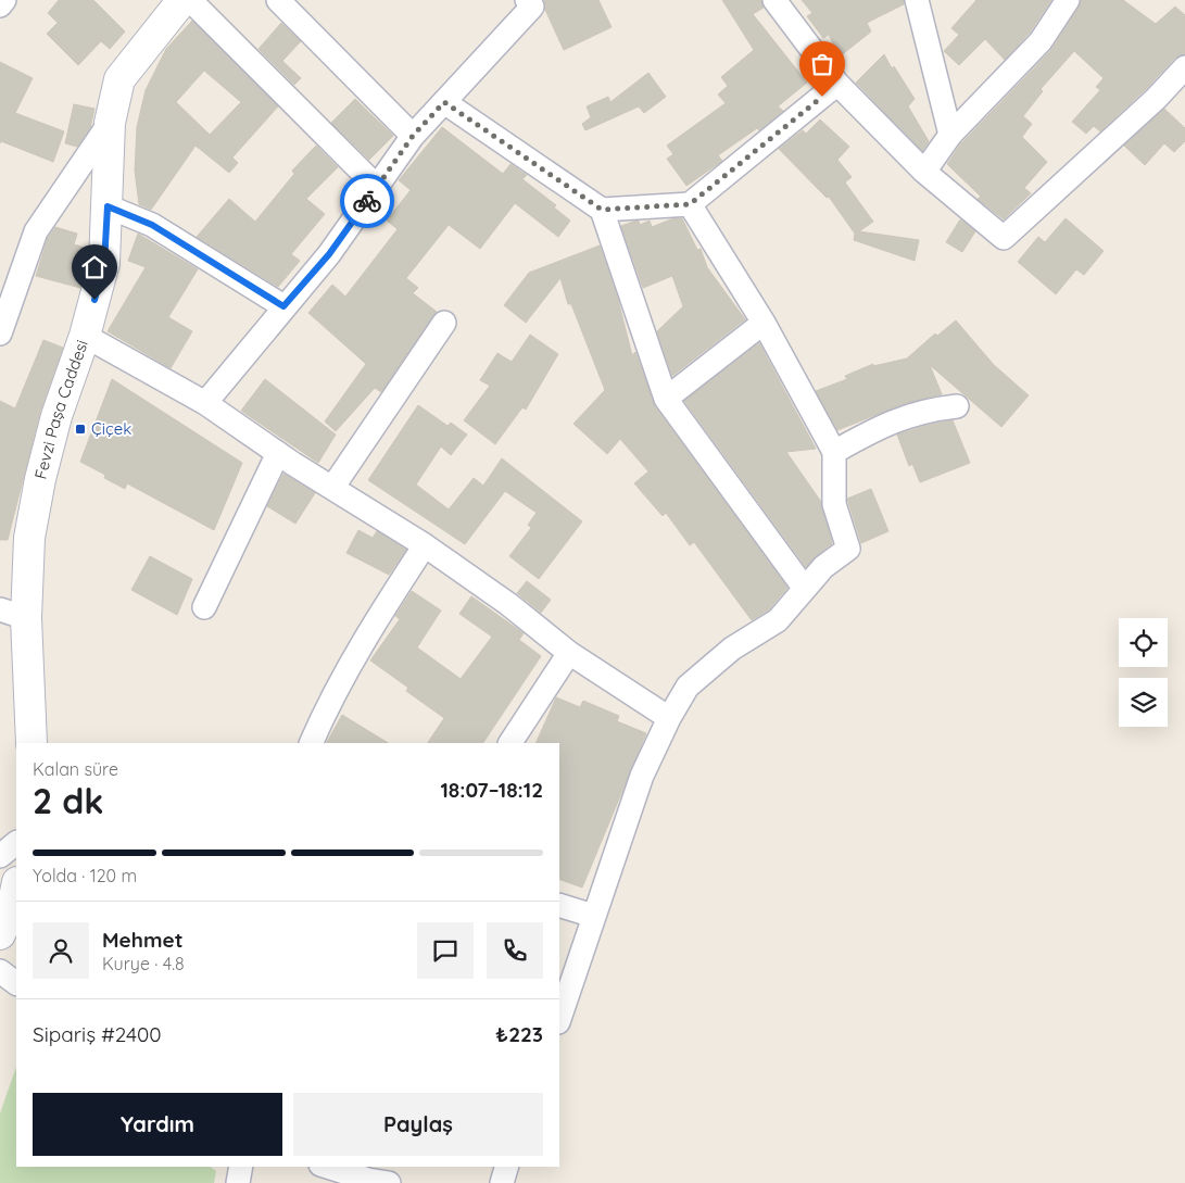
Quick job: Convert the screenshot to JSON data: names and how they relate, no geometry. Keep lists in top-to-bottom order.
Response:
{
  "streets": {
    "street": ["Fevzi Paşa Caddesi"]
  },
  "places": {
    "transit": ["Çiçek"]
  },
  "page": {
    "heading": ["2 dk", "Kalan süre", "18:07–18:12"],
    "panel": [
      "Mehmet",
      "Kurye · 4.8",
      "Sipariş #2400",
      "₺223"
    ],
    "bar": "Yolda · 120 m",
    "buttons": ["Yardım", "Paylaş"]
  }
}
